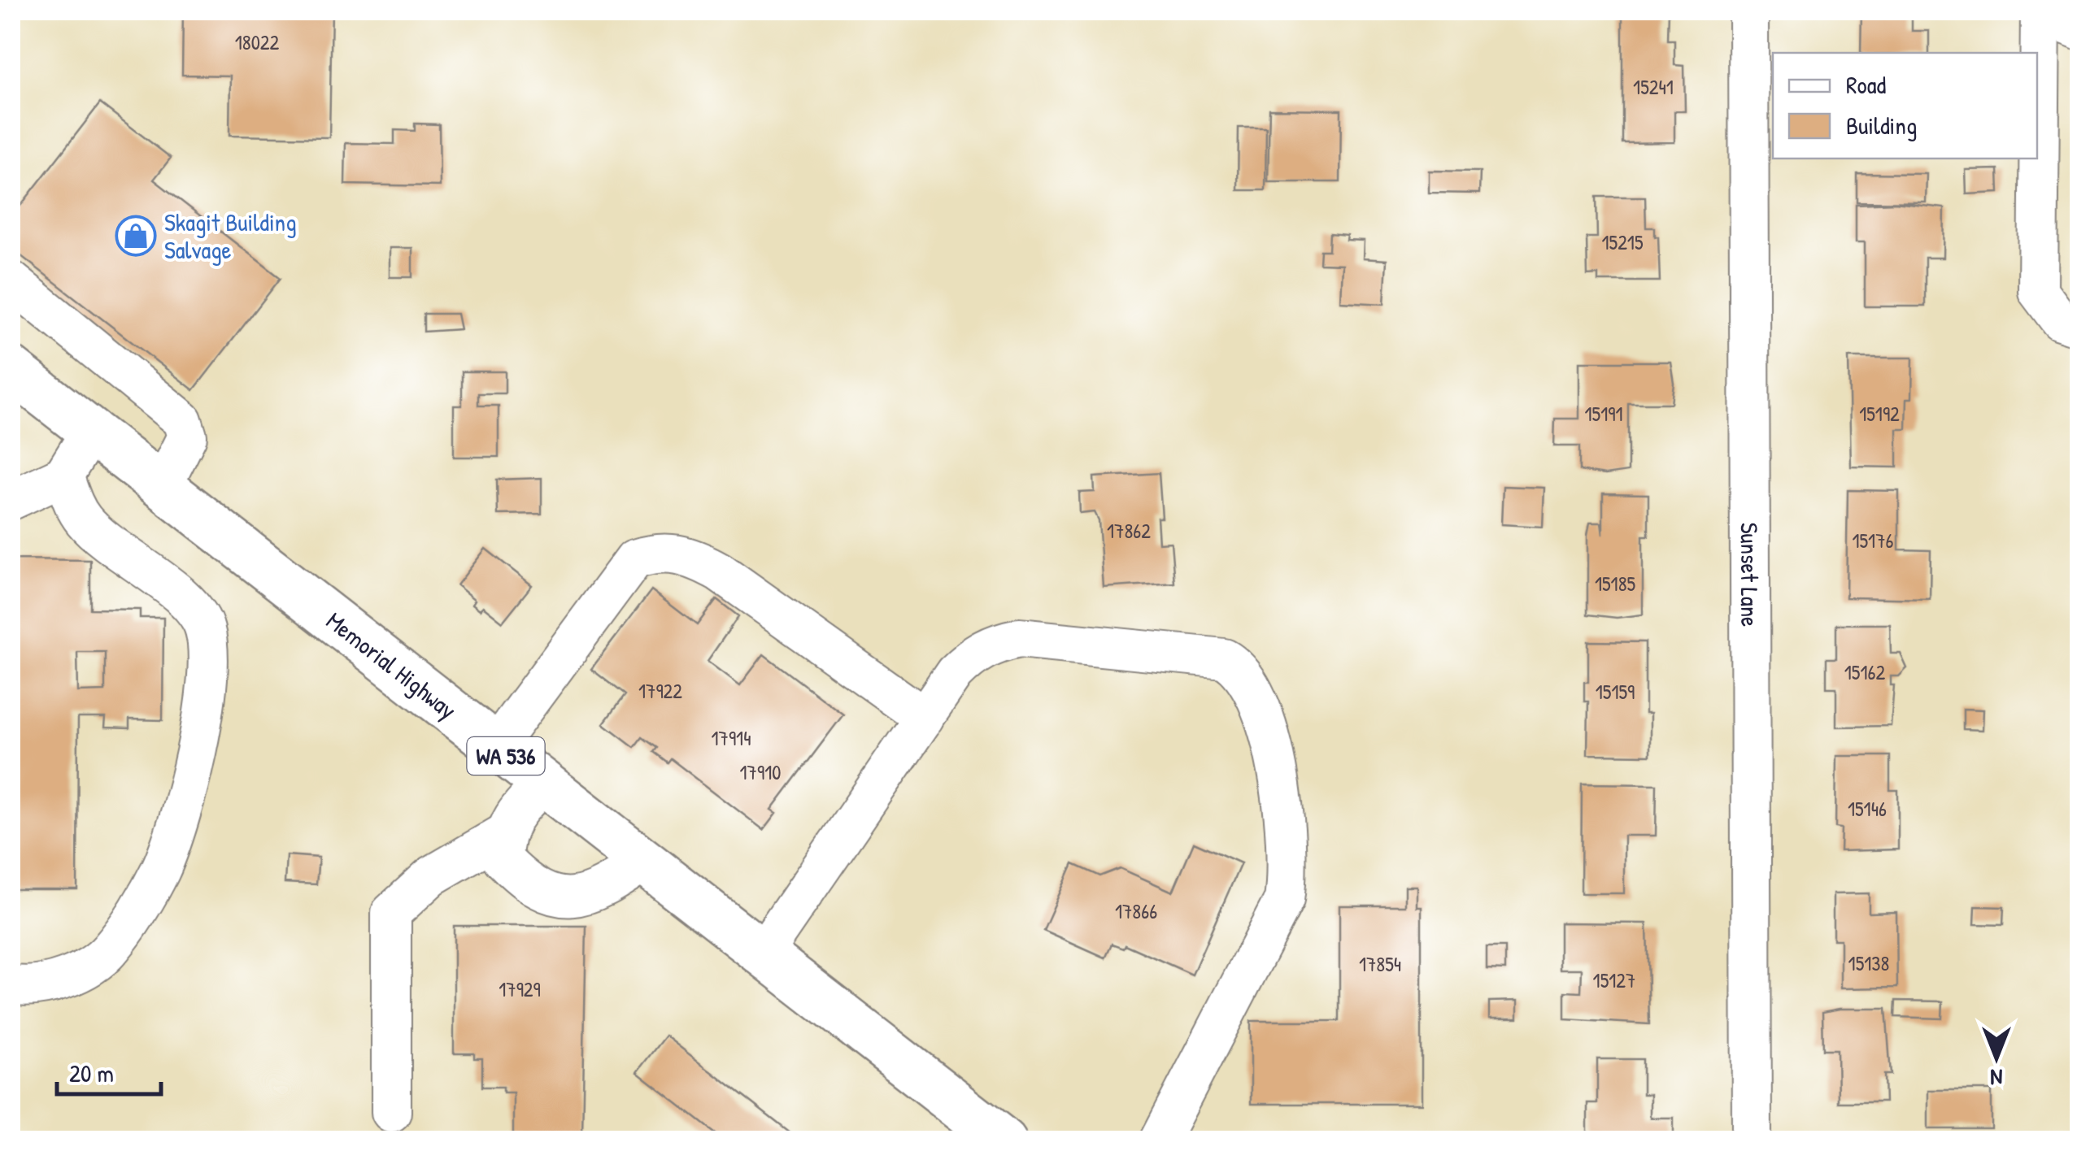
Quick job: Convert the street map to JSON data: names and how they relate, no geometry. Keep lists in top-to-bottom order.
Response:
{
  "streets": {
    "main road": ["Memorial Highway", "WA 536"],
    "street": ["Sunset Lane"]
  },
  "places": {
    "shop": ["Skagit Building Salvage"]
  },
  "house_numbers": [
    "18022",
    "15241",
    "15215",
    "15191",
    "15192",
    "17862",
    "15176",
    "15185",
    "15162",
    "17922",
    "15159",
    "17914",
    "17910",
    "15146",
    "17866",
    "15138",
    "17854",
    "15127",
    "17929"
  ],
  "legend": ["Road", "Building"],
  "scale_bar": "20 m",
  "north": "bottom"
}
